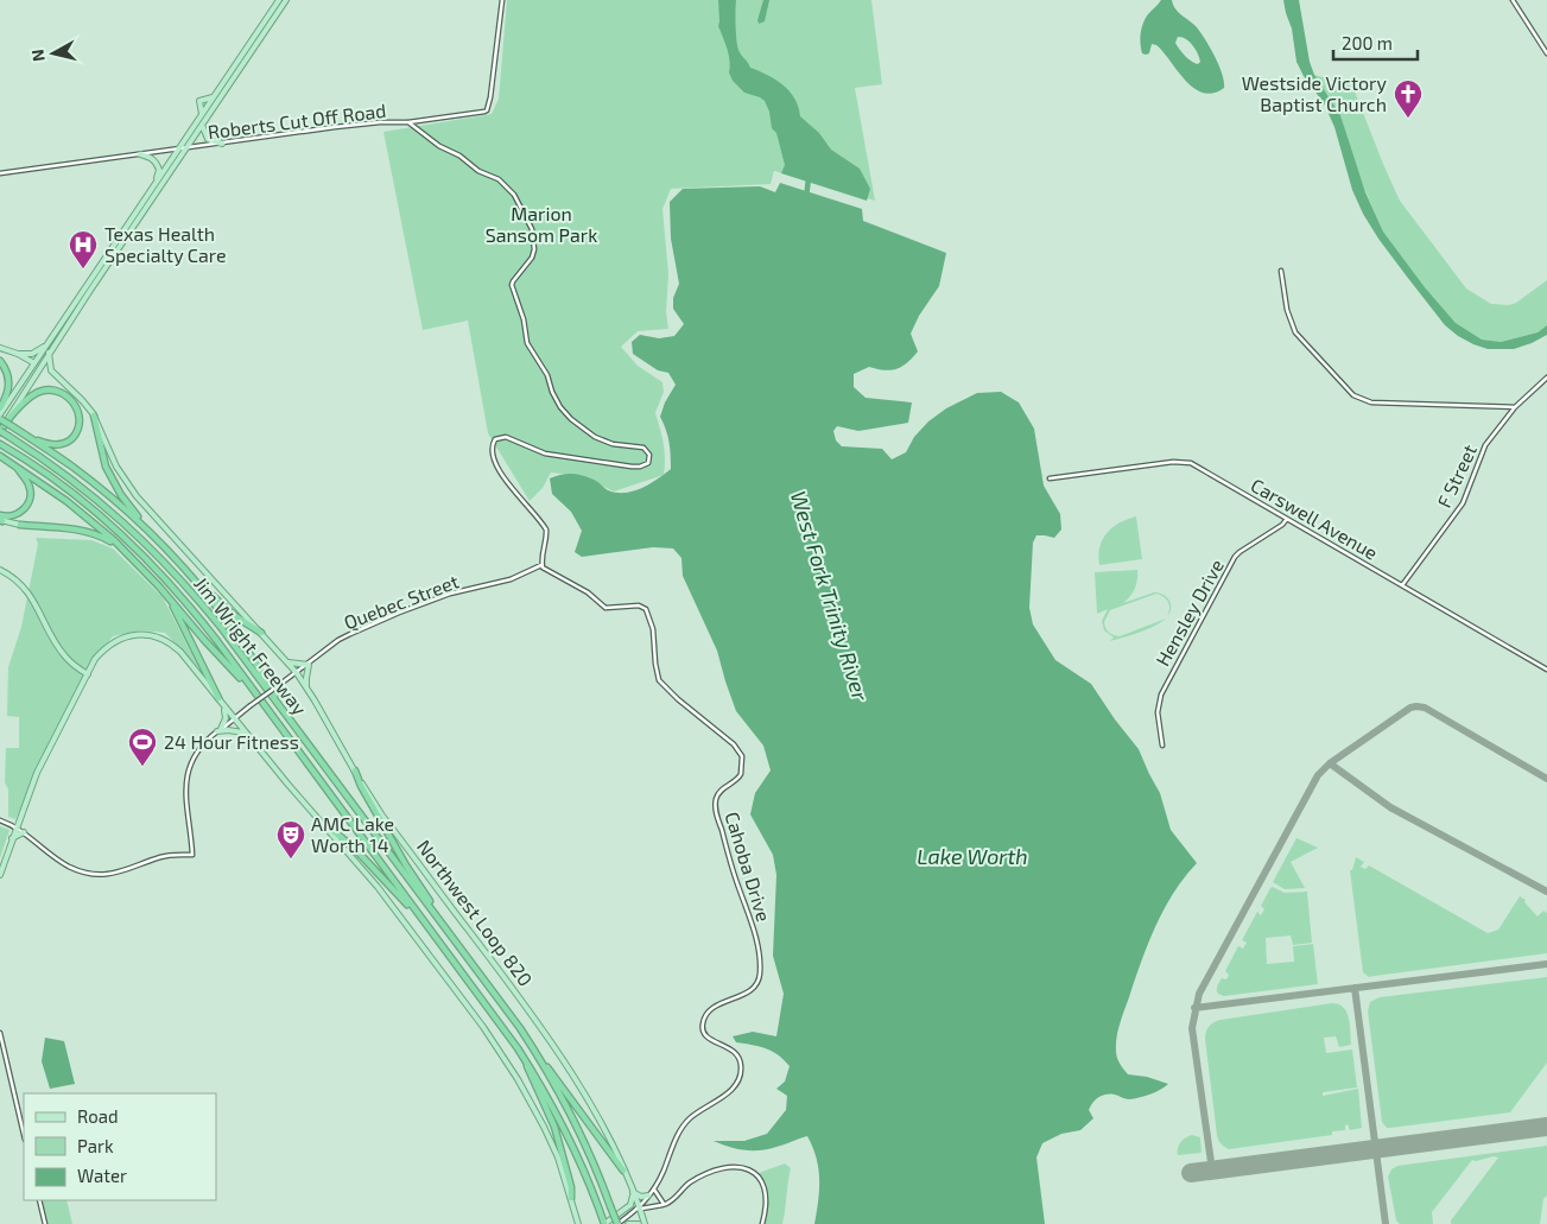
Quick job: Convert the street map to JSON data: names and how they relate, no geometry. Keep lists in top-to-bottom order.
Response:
{
  "streets": {
    "highway": ["Jim Wright Freeway"],
    "main road": ["Northwest Loop 820"],
    "street": [
      "Roberts Cut Off Road",
      "F Street",
      "Carswell Avenue",
      "Quebec Street",
      "Hensley Drive",
      "Cahoba Drive"
    ]
  },
  "crossings": [
    ["F Street", "Carswell Avenue"],
    ["Carswell Avenue", "Hensley Drive"],
    ["Quebec Street", "Cahoba Drive"],
    ["Quebec Street", "Northwest Loop 820"],
    ["Cahoba Drive", "Northwest Loop 820"]
  ],
  "water": ["West Fork Trinity River", "Lake Worth"],
  "parks": ["Marion Sansom Park"],
  "places": {
    "church": ["Westside Victory Baptist Church"],
    "hospital": ["Texas Health Specialty Care"],
    "sports": ["24 Hour Fitness"],
    "theatre": ["AMC Lake Worth 14"]
  },
  "legend": ["Road", "Park", "Water"],
  "scale_bar": "200 m",
  "north": "left"
}
